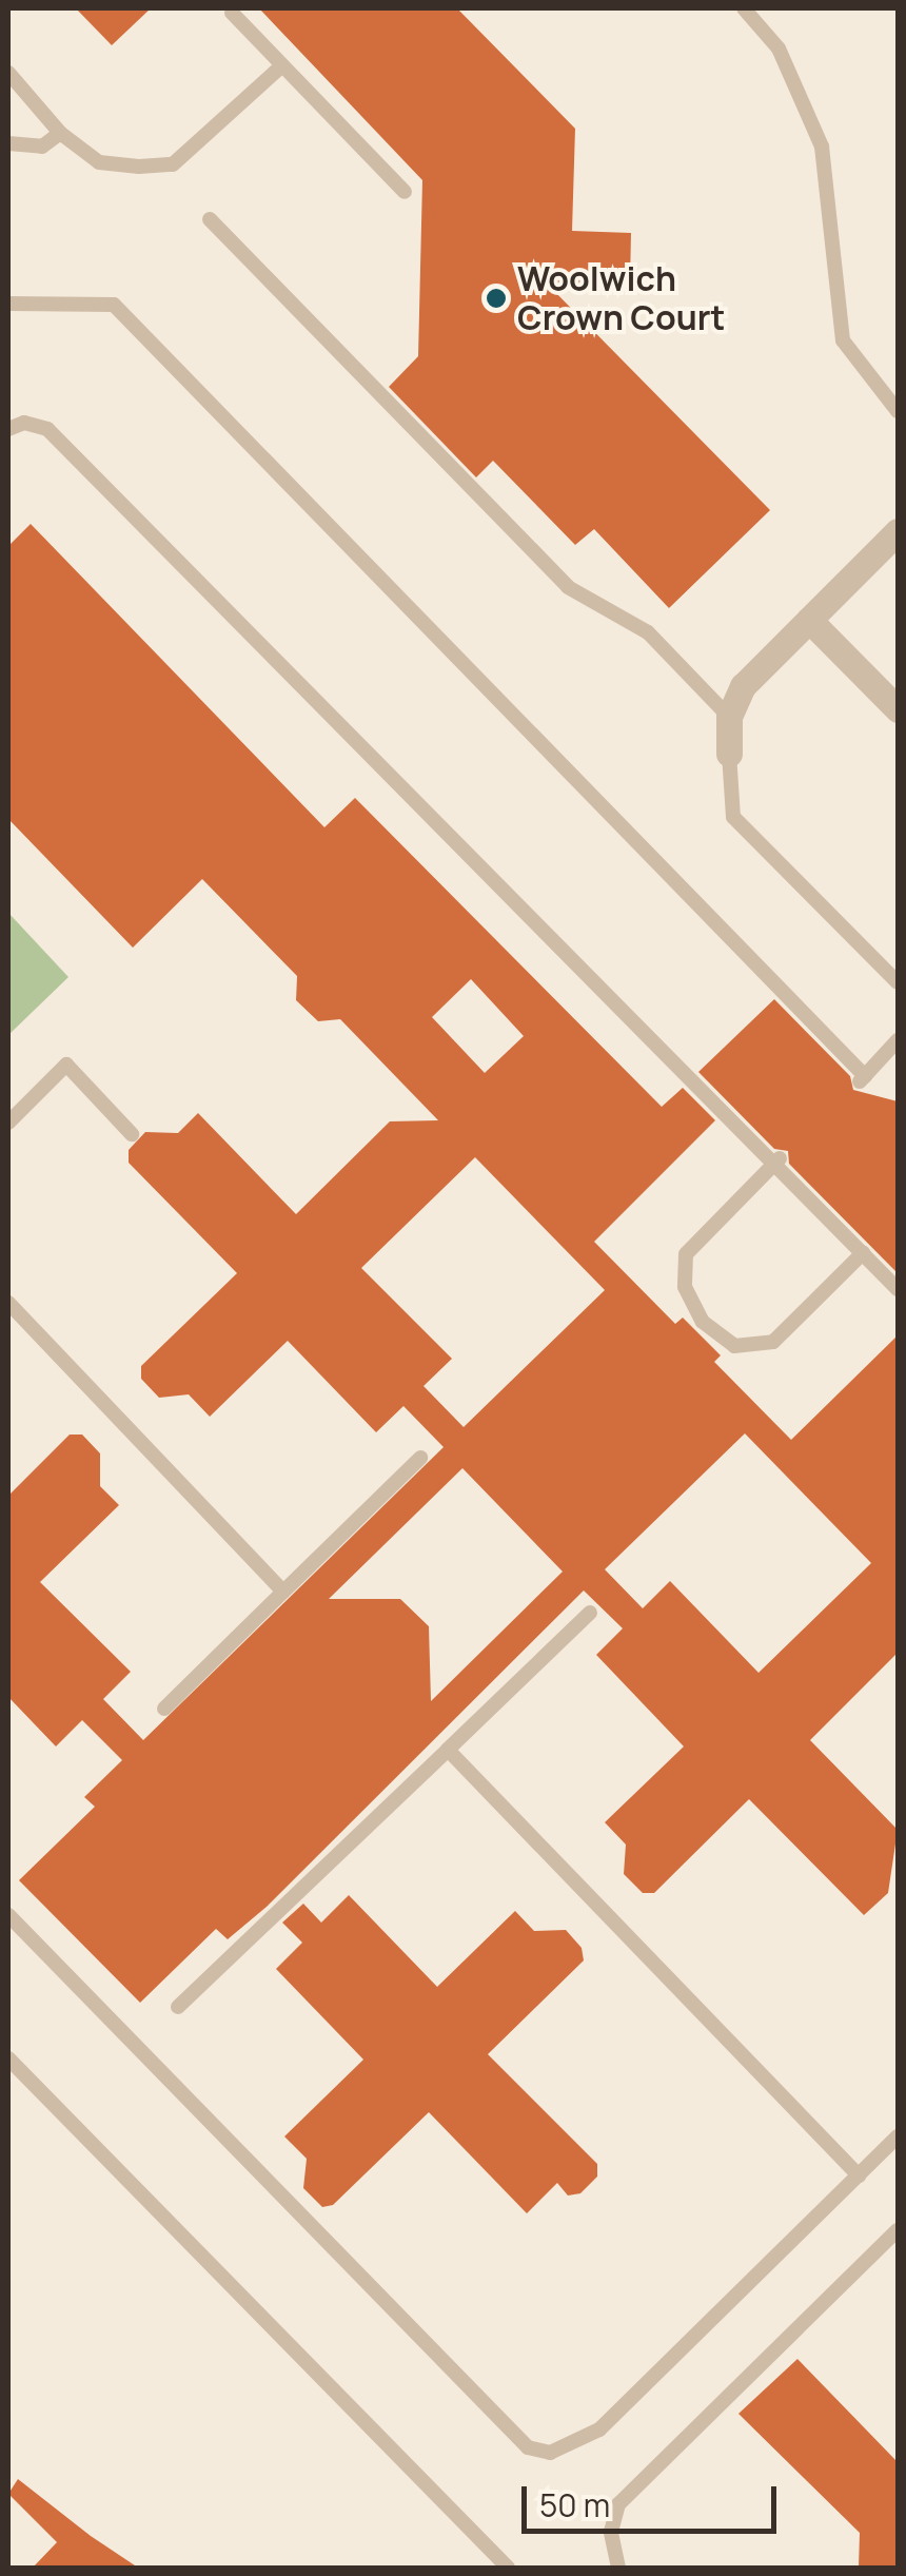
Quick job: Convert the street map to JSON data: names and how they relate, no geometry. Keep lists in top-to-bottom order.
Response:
{
  "places": ["Woolwich Crown Court"],
  "scale_bar": "50 m"
}
